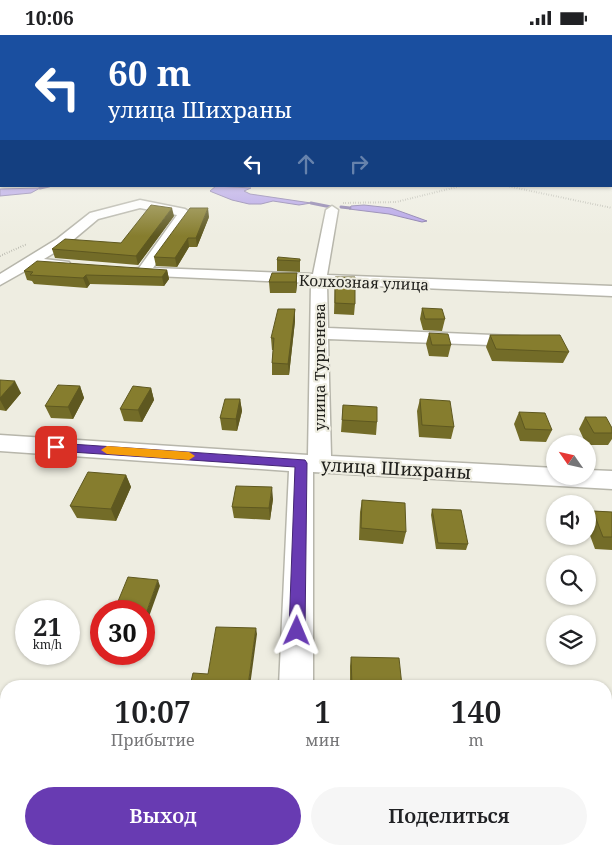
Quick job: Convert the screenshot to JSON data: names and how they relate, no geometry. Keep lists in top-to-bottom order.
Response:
{
  "streets": {
    "street": ["Колхозная улица", "улица Тургенева", "улица Шихраны"]
  },
  "crossings": [
    ["Колхозная улица", "улица Тургенева"],
    ["улица Тургенева", "улица Шихраны"]
  ],
  "north": "top left",
  "page": {
    "status": "10:06",
    "turn": ["60 m", "улица Шихраны"],
    "speed": "21 km/h",
    "limit": "30",
    "eta": [
      "10:07",
      "Прибытие",
      "1",
      "мин",
      "140",
      "m"
    ],
    "buttons": ["Выход", "Поделиться"]
  }
}
